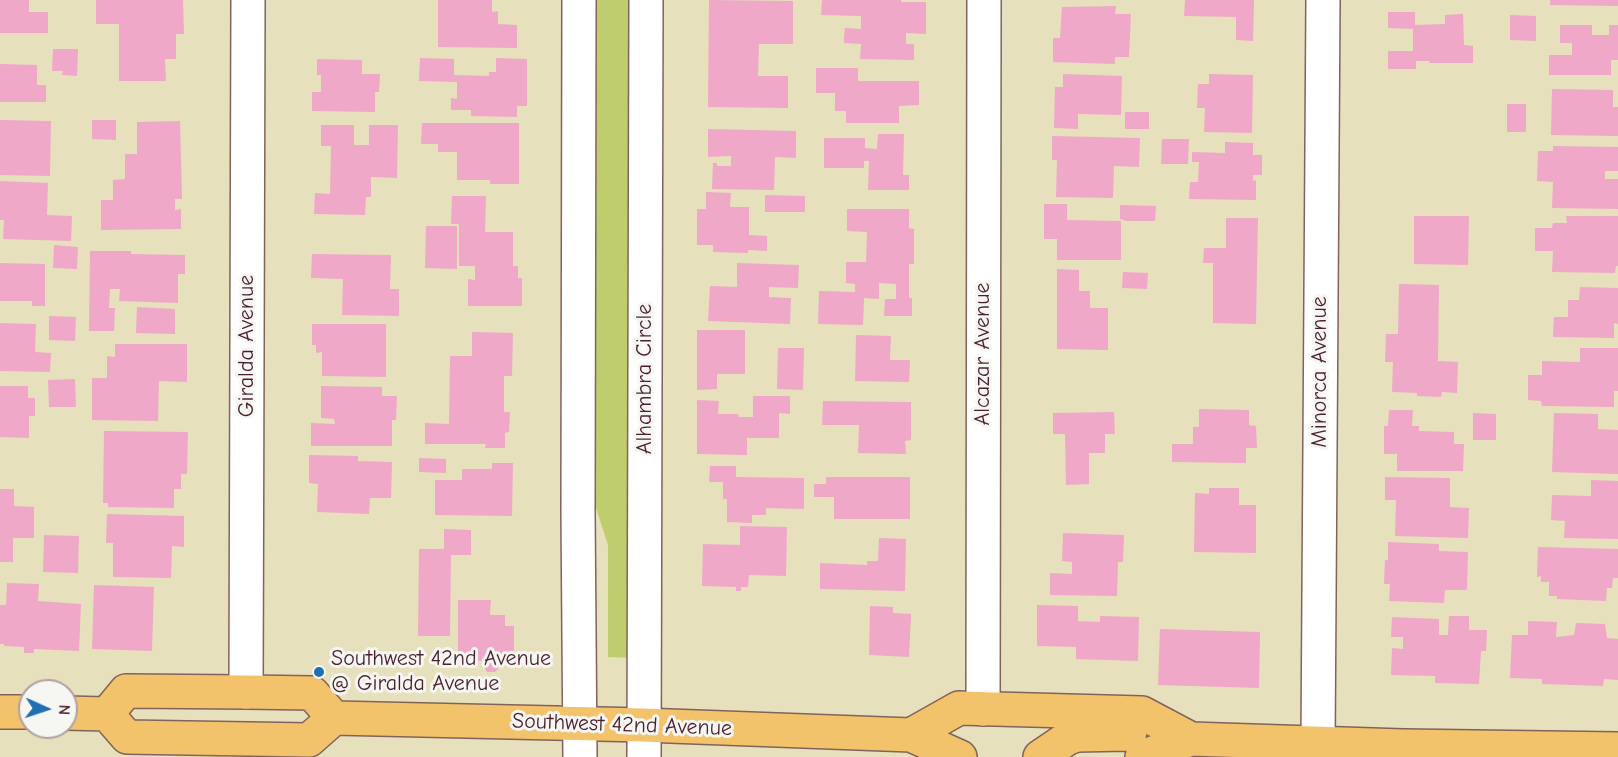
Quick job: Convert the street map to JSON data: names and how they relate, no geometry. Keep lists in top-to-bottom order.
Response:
{
  "streets": {
    "main road": ["Southwest 42nd Avenue"],
    "street": [
      "Giralda Avenue",
      "Alcazar Avenue",
      "Minorca Avenue",
      "Alhambra Circle"
    ]
  },
  "crossings": [
    ["Alhambra Circle", "Southwest 42nd Avenue"]
  ],
  "places": ["Southwest 42nd Avenue @ Giralda Avenue"],
  "north": "right"
}
